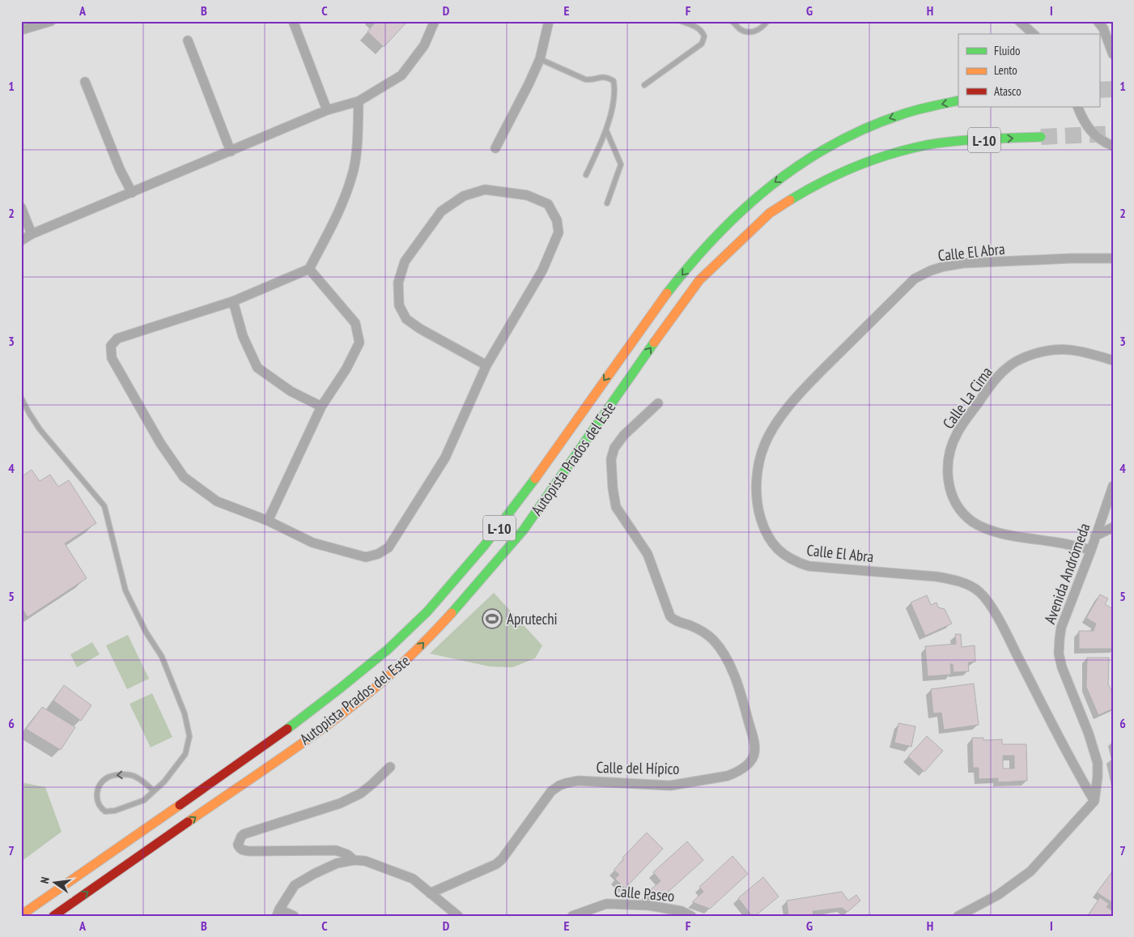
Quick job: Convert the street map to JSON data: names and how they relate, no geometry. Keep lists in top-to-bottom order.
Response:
{
  "streets": {
    "highway": ["L-10", "Autopista Prados del Este"],
    "street": [
      "Calle El Abra",
      "Calle La Cima",
      "Avenida Andrómeda",
      "Calle del Hípico",
      "Calle Paseo"
    ]
  },
  "crossings": [
    ["Calle El Abra", "Avenida Andrómeda"],
    ["Calle La Cima", "Avenida Andrómeda"]
  ],
  "places": {
    "sports": ["Aprutechi"]
  },
  "legend": ["Fluido", "Lento", "Atasco"],
  "north": "left",
  "grid": {
    "columns": [
      "A",
      "B",
      "C",
      "D",
      "E",
      "F",
      "G",
      "H",
      "I"
    ],
    "rows": [
      "1",
      "2",
      "3",
      "4",
      "5",
      "6",
      "7"
    ]
  }
}
